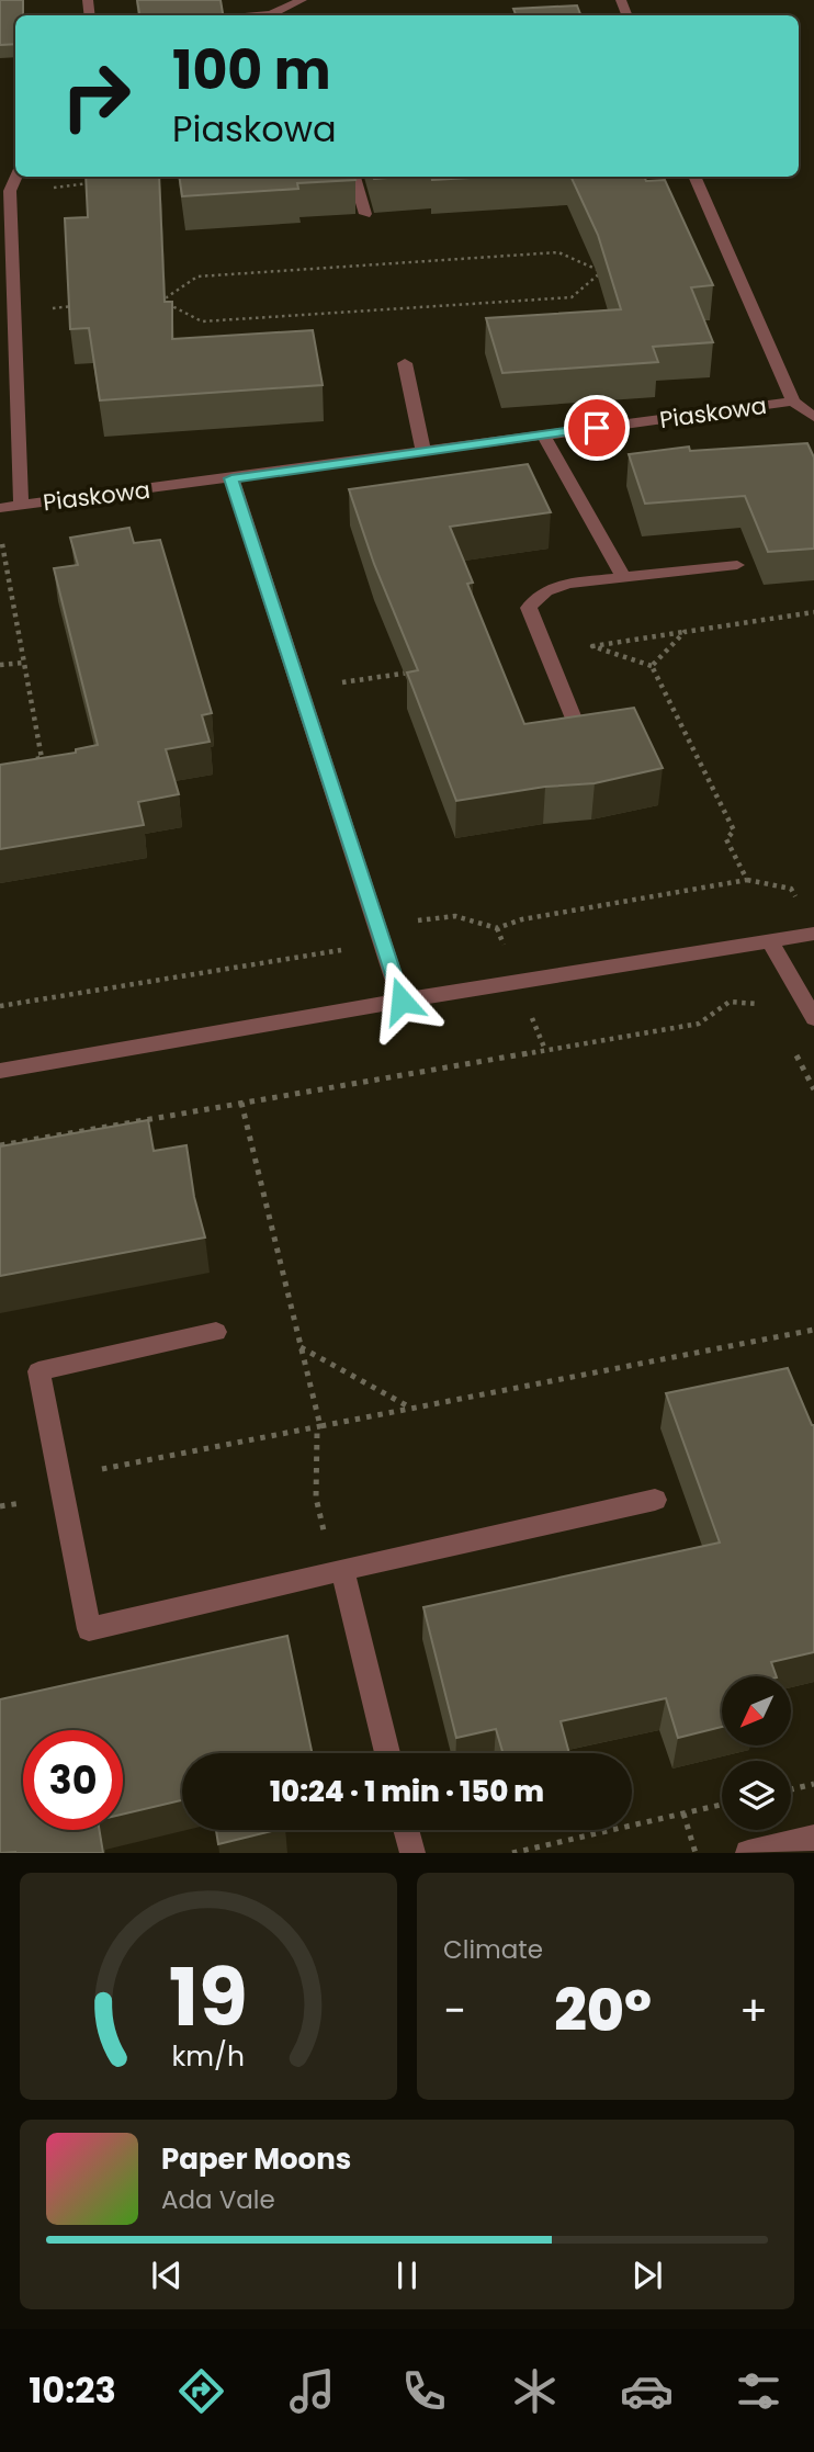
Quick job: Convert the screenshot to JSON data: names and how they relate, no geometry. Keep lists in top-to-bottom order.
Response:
{
  "streets": {
    "street": ["Piaskowa"]
  },
  "north": "bottom left",
  "page": {
    "turn": ["100 m", "Piaskowa"],
    "limit": "30",
    "trip": "10:24 · 1 min · 150 m",
    "tile": "Climate",
    "heat": ["−", "20°", "+"],
    "song": ["Paper Moons", "Ada Vale"],
    "tabs": "10:23",
    "gauge": ["19", "km/h"]
  }
}
